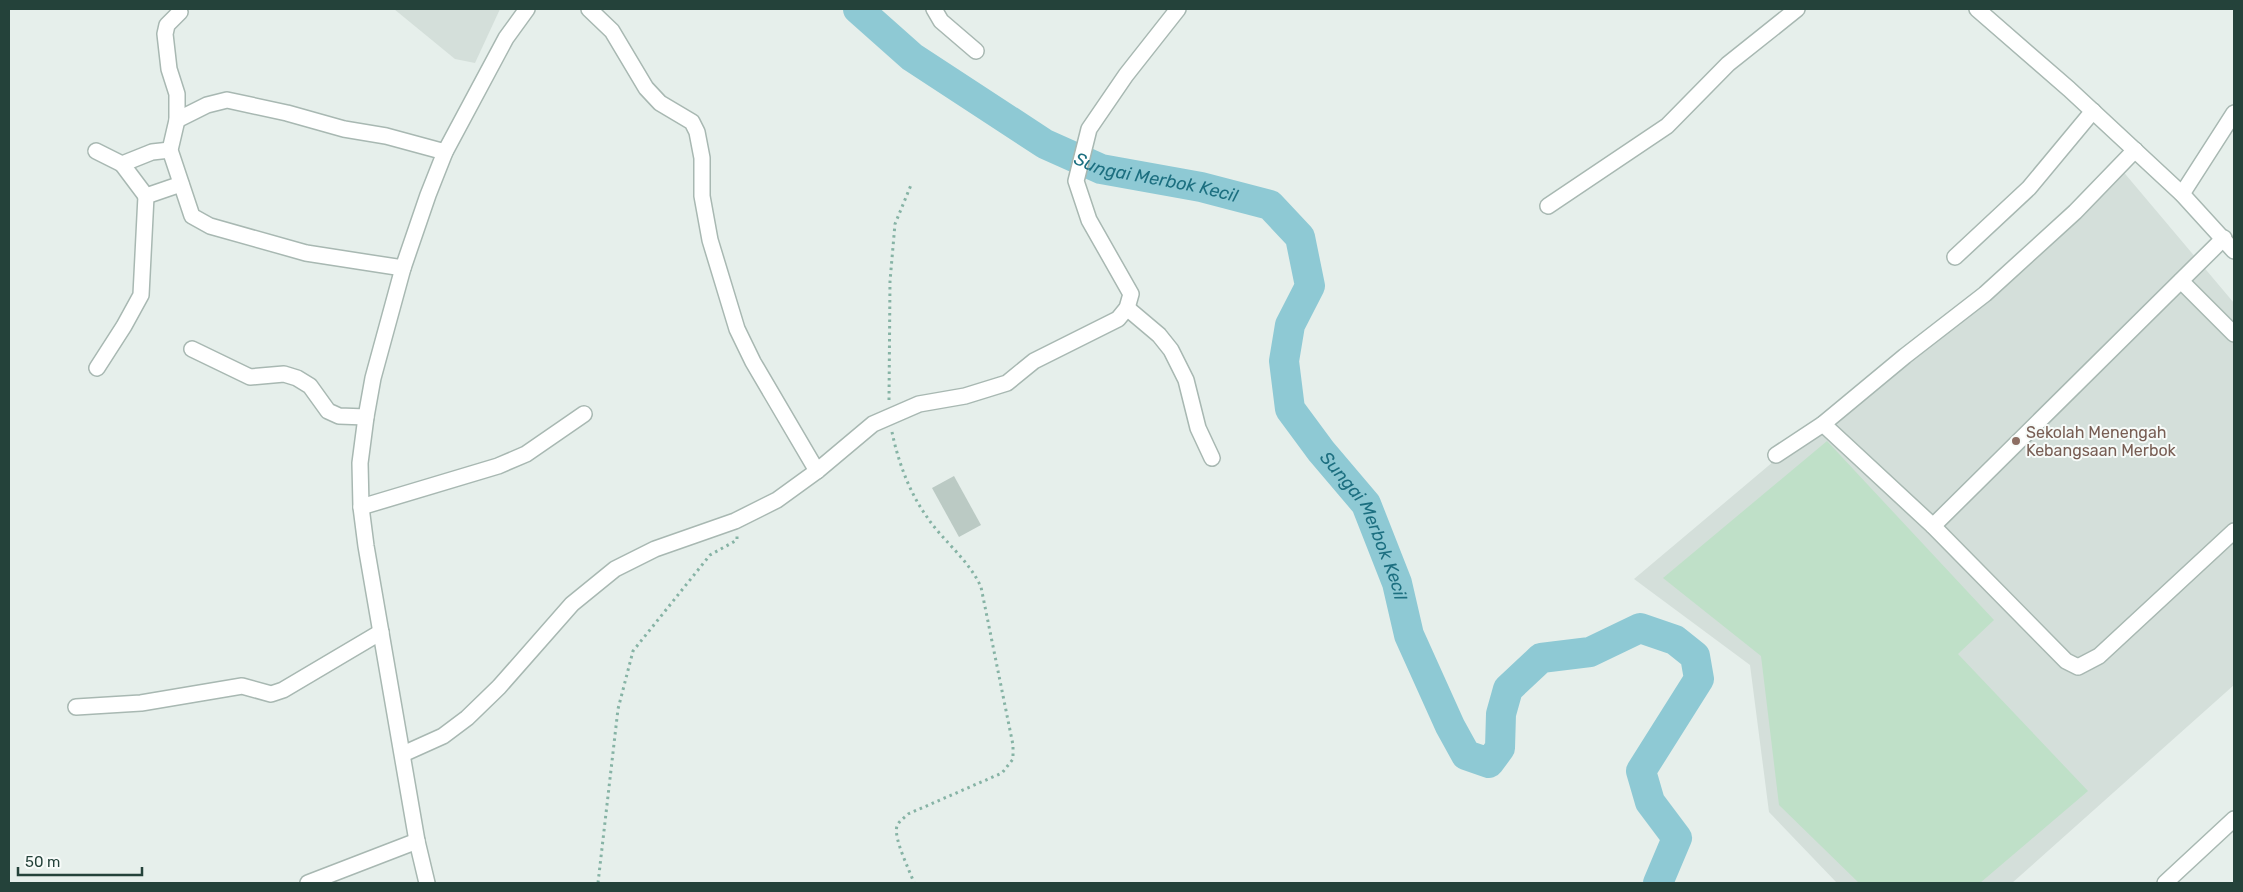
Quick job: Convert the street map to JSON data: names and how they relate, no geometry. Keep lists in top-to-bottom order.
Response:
{
  "water": ["Sungai Merbok Kecil"],
  "places": ["Sekolah Menengah Kebangsaan Merbok"],
  "scale_bar": "50 m"
}
